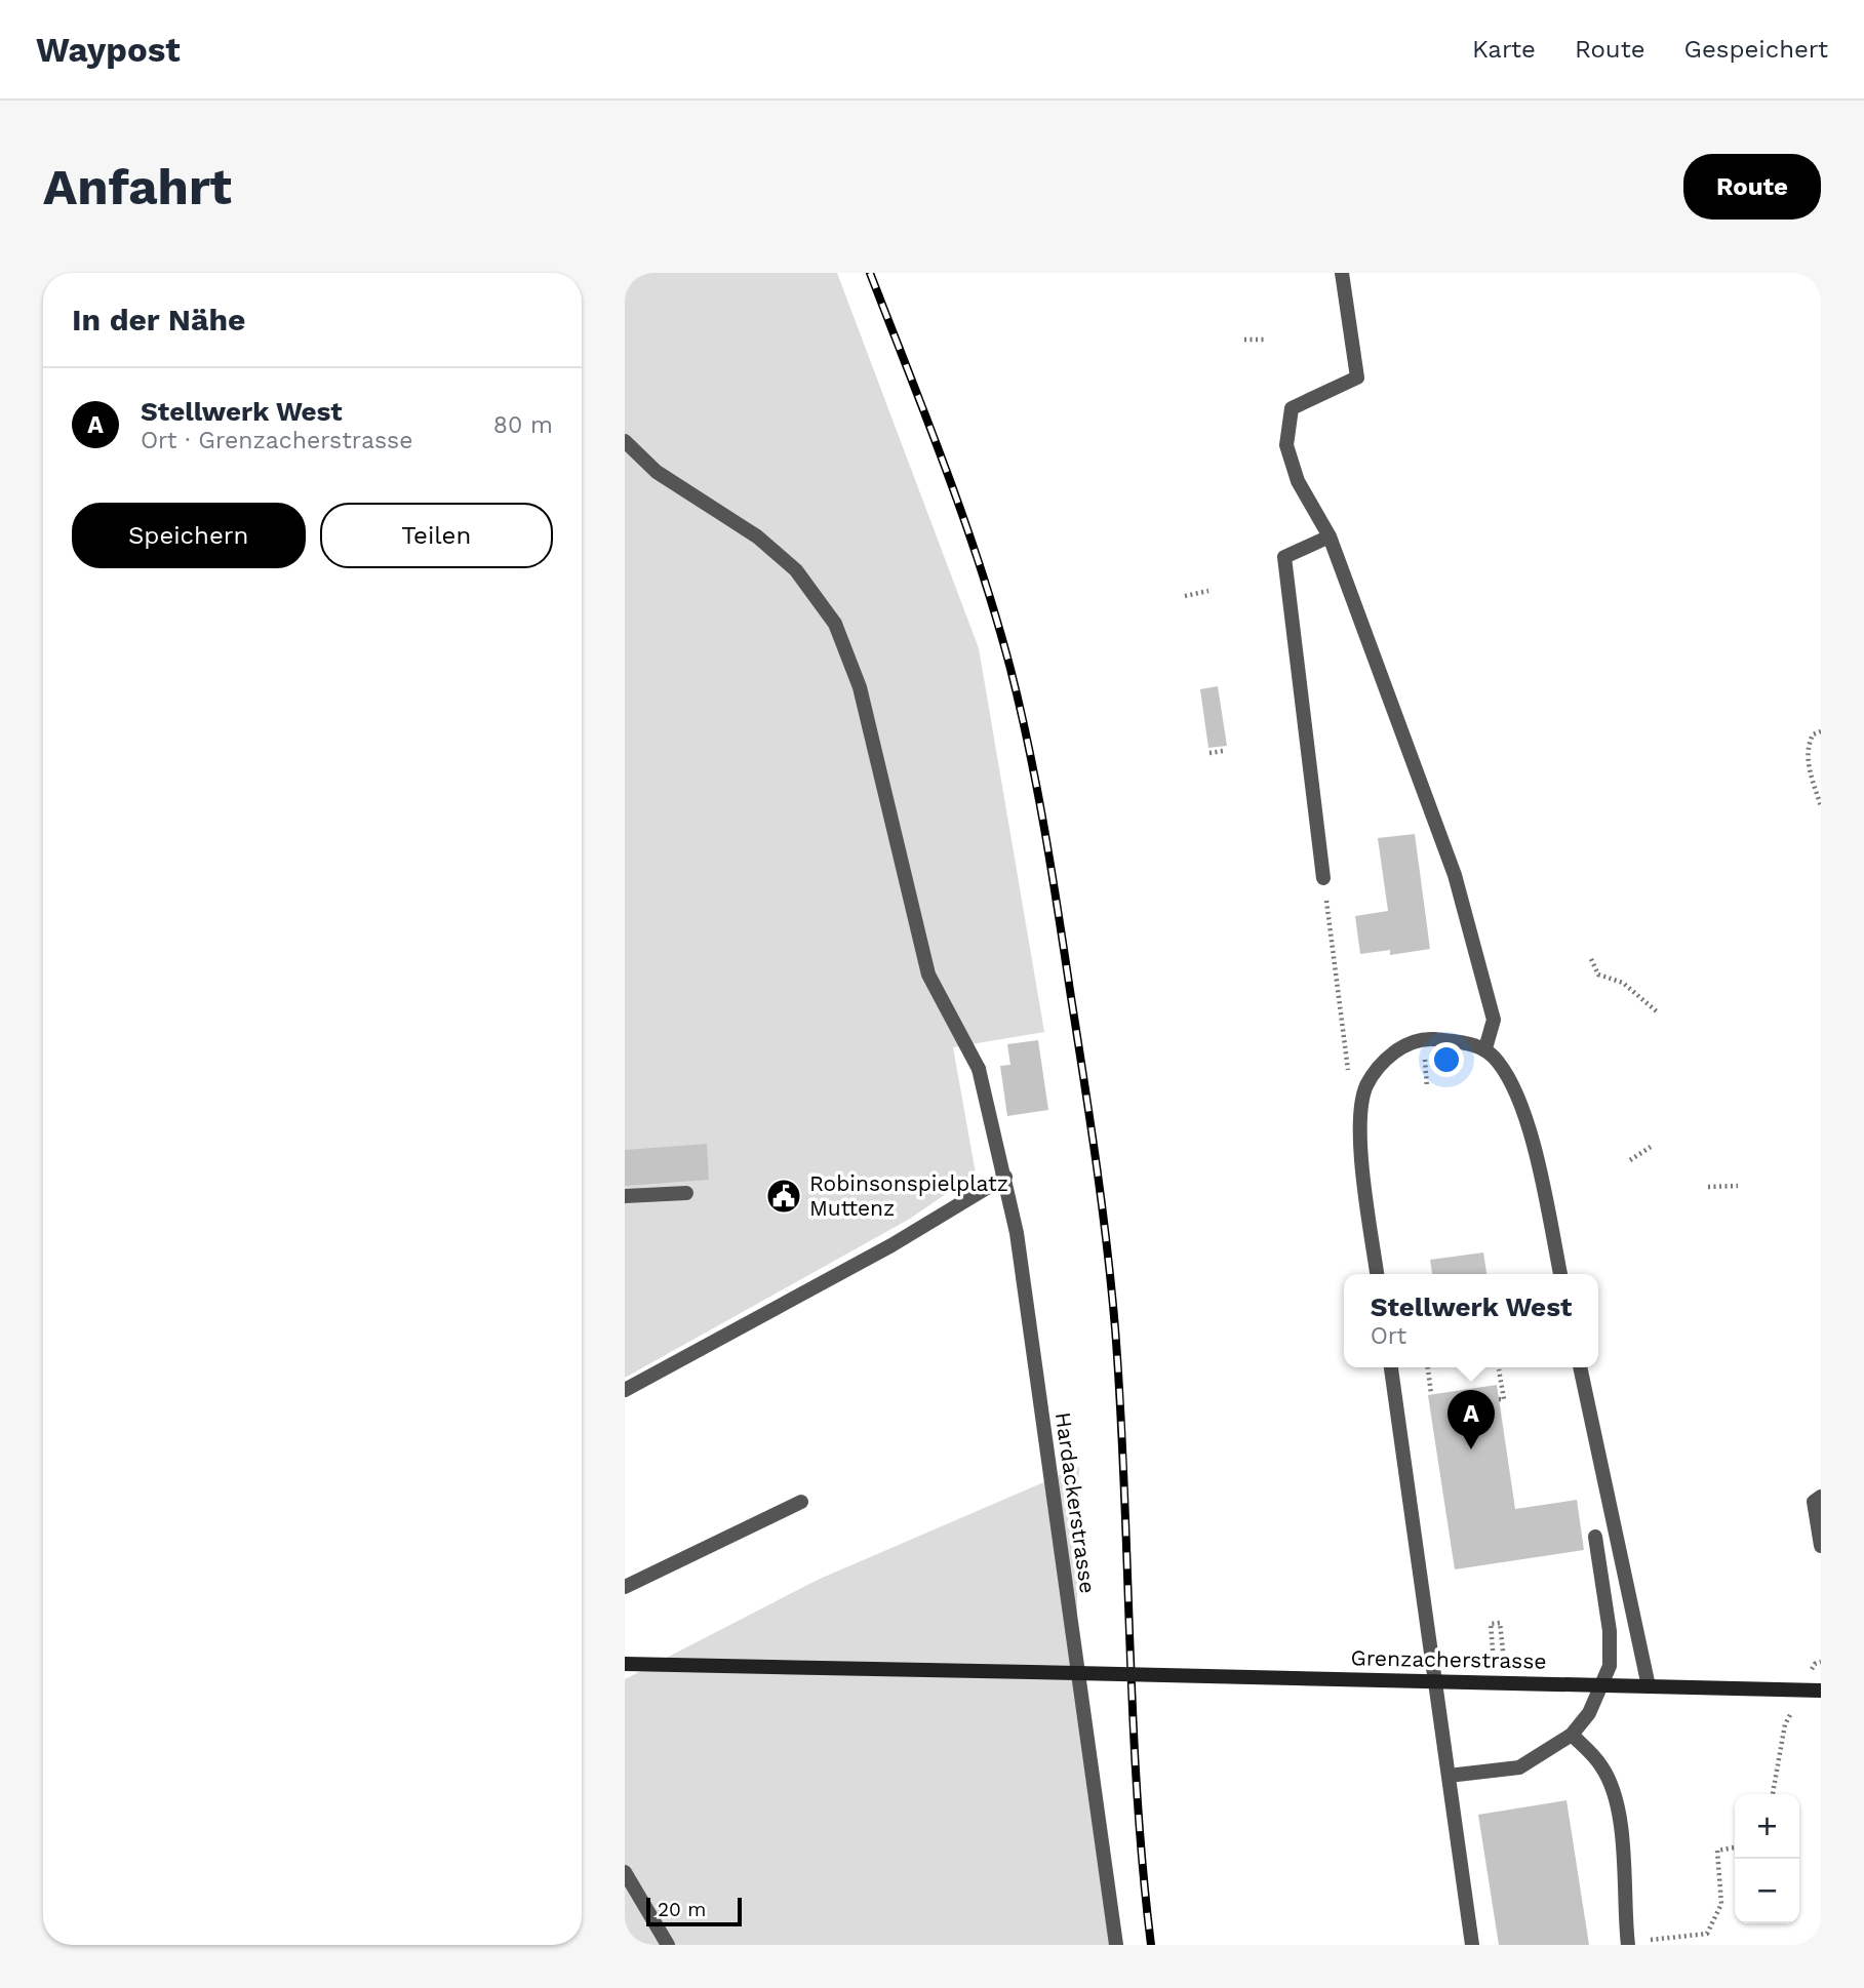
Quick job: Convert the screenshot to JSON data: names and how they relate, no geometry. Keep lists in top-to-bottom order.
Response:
{
  "streets": {
    "street": ["Hardackerstrasse", "Grenzacherstrasse"]
  },
  "crossings": [
    ["Hardackerstrasse", "Grenzacherstrasse"]
  ],
  "places": {
    "public building": ["Robinsonspielplatz Muttenz"]
  },
  "scale_bar": "20 m",
  "page": {
    "header": "Waypost",
    "nav": ["Karte", "Route", "Gespeichert"],
    "buttons": [
      "Route",
      ["Speichern", "Teilen"]
    ],
    "title": "Anfahrt",
    "heading": "In der Nähe",
    "list": [
      {
        "mark": "A",
        "name": "Stellwerk West",
        "note": "Ort · Grenzacherstrasse",
        "value": "80 m"
      }
    ],
    "popup": ["Stellwerk West", "Ort"],
    "pins": "A",
    "map_buttons": ["+", "−"],
    "scale": "20 m"
  }
}
